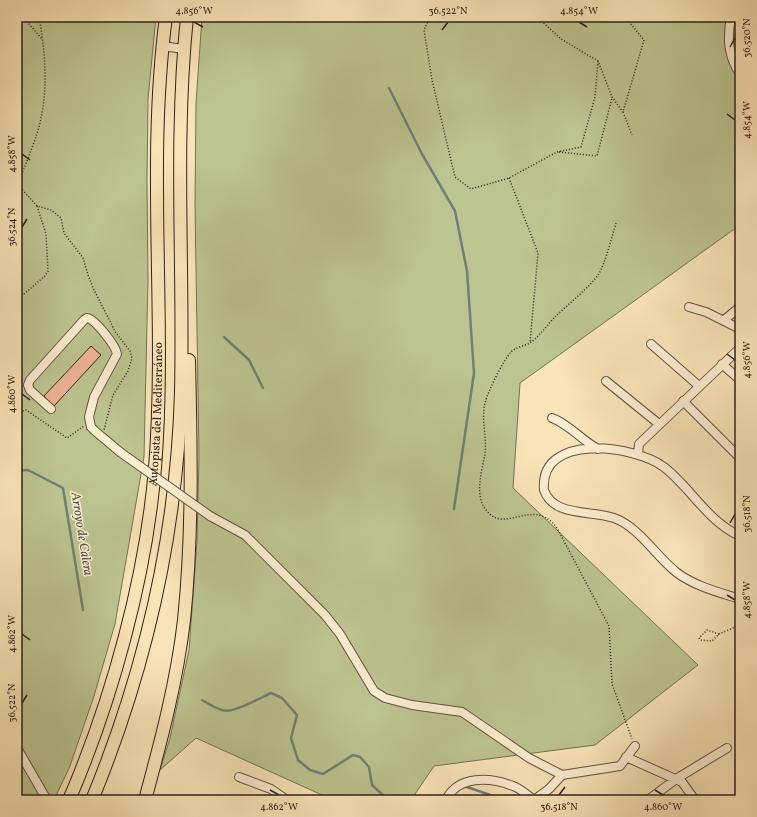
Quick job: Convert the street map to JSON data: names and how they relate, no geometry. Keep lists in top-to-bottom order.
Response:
{
  "streets": {
    "highway": ["Autopista del Mediterráneo"]
  },
  "water": ["Arroyo de Calera"],
  "coordinates": [
    "4.856°W",
    "36.522°N",
    "4.854°W",
    "36.520°N",
    "4.858°W",
    "36.524°N",
    "4.860°W",
    "36.518°N",
    "4.862°W"
  ]
}
